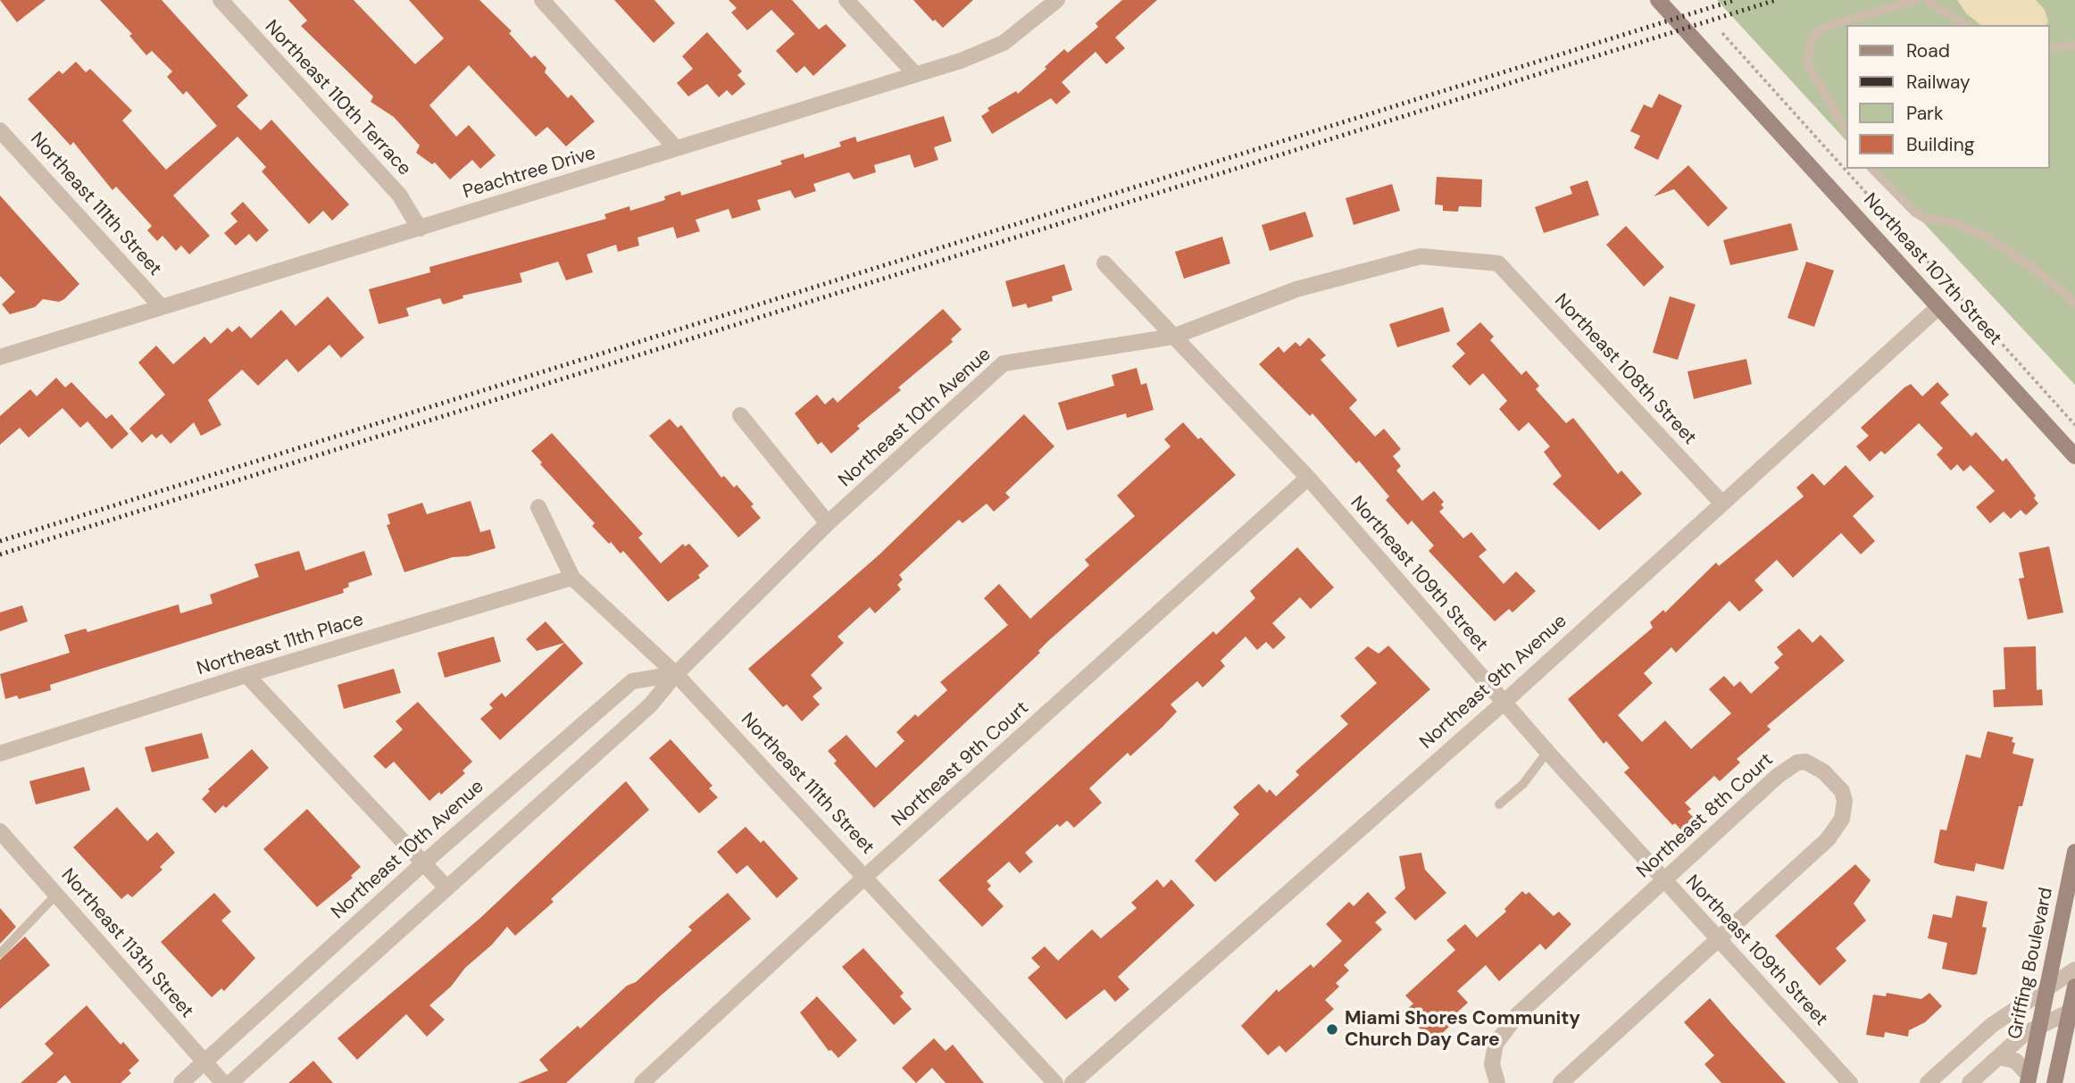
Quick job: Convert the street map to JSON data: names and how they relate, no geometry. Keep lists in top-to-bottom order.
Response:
{
  "streets": {
    "street": [
      "Northeast 110th Terrace",
      "Peachtree Drive",
      "Northeast 111th Street",
      "Northeast 107th Street",
      "Northeast 108th Street",
      "Northeast 10th Avenue",
      "Northeast 109th Street",
      "Northeast 11th Place",
      "Northeast 9th Avenue",
      "Northeast 9th Court",
      "Northeast 8th Court",
      "Northeast 113th Street",
      "Griffing Boulevard"
    ]
  },
  "crossings": [
    ["Northeast 110th Terrace", "Peachtree Drive"],
    ["Peachtree Drive", "Northeast 111th Street"],
    ["Northeast 111th Street", "Northeast 10th Avenue"],
    ["Northeast 111th Street", "Northeast 11th Place"],
    ["Northeast 111th Street", "Northeast 9th Court"],
    ["Northeast 107th Street", "Northeast 9th Avenue"],
    ["Northeast 108th Street", "Northeast 10th Avenue"],
    ["Northeast 108th Street", "Northeast 9th Avenue"],
    ["Northeast 10th Avenue", "Northeast 109th Street"],
    ["Northeast 10th Avenue", "Northeast 113th Street"],
    ["Northeast 109th Street", "Northeast 9th Avenue"],
    ["Northeast 109th Street", "Northeast 9th Court"],
    ["Northeast 109th Street", "Northeast 8th Court"]
  ],
  "places": ["Miami Shores Community Church Day Care"],
  "legend": [
    "Road",
    "Railway",
    "Park",
    "Building"
  ]
}
